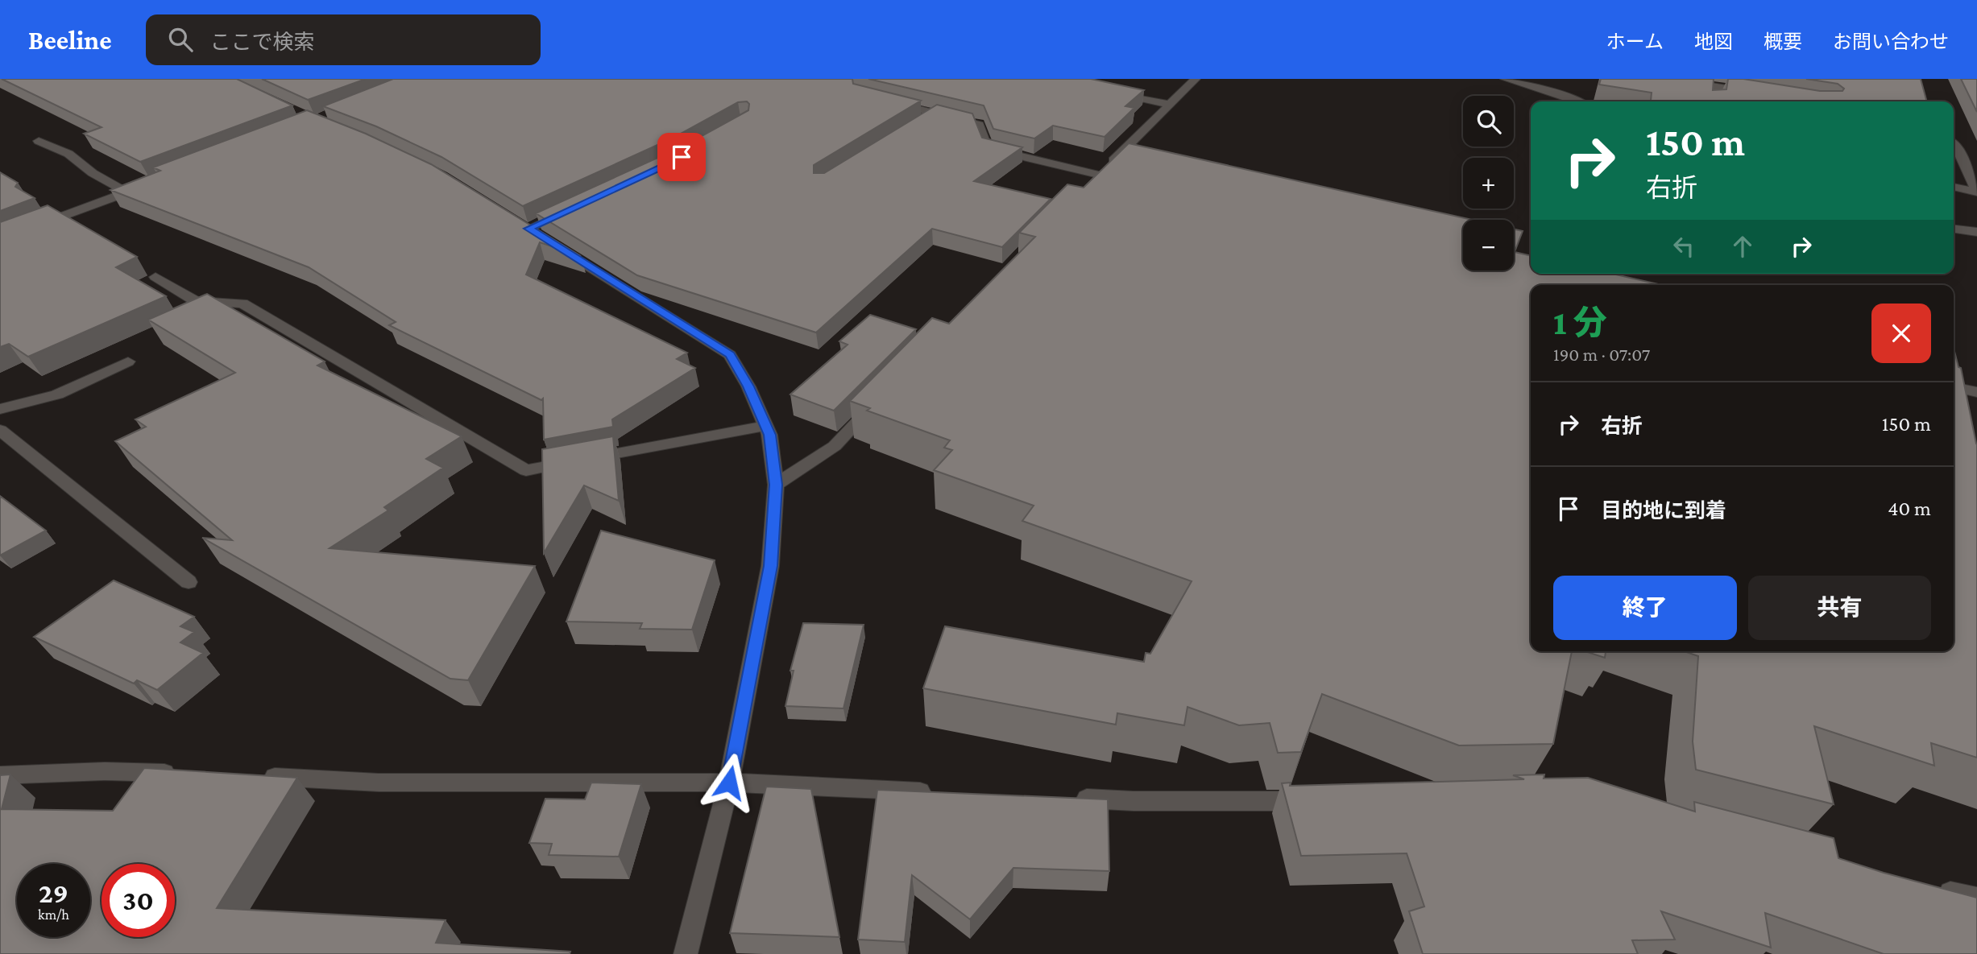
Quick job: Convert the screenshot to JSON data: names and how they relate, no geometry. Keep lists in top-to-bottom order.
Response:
{
  "page": {
    "header": "Beeline",
    "search": "ここで検索",
    "nav": [
      "ホーム",
      "地図",
      "概要",
      "お問い合わせ"
    ],
    "map_buttons": ["+", "−"],
    "turn": ["150 m", "右折"],
    "heading": ["1 分", "190 m · 07:07"],
    "list": [
      {
        "name": "右折",
        "value": "150 m"
      },
      {
        "name": "目的地に到着",
        "value": "40 m"
      }
    ],
    "buttons": ["終了", "共有"],
    "speed": "29 km/h",
    "limit": "30"
  }
}
